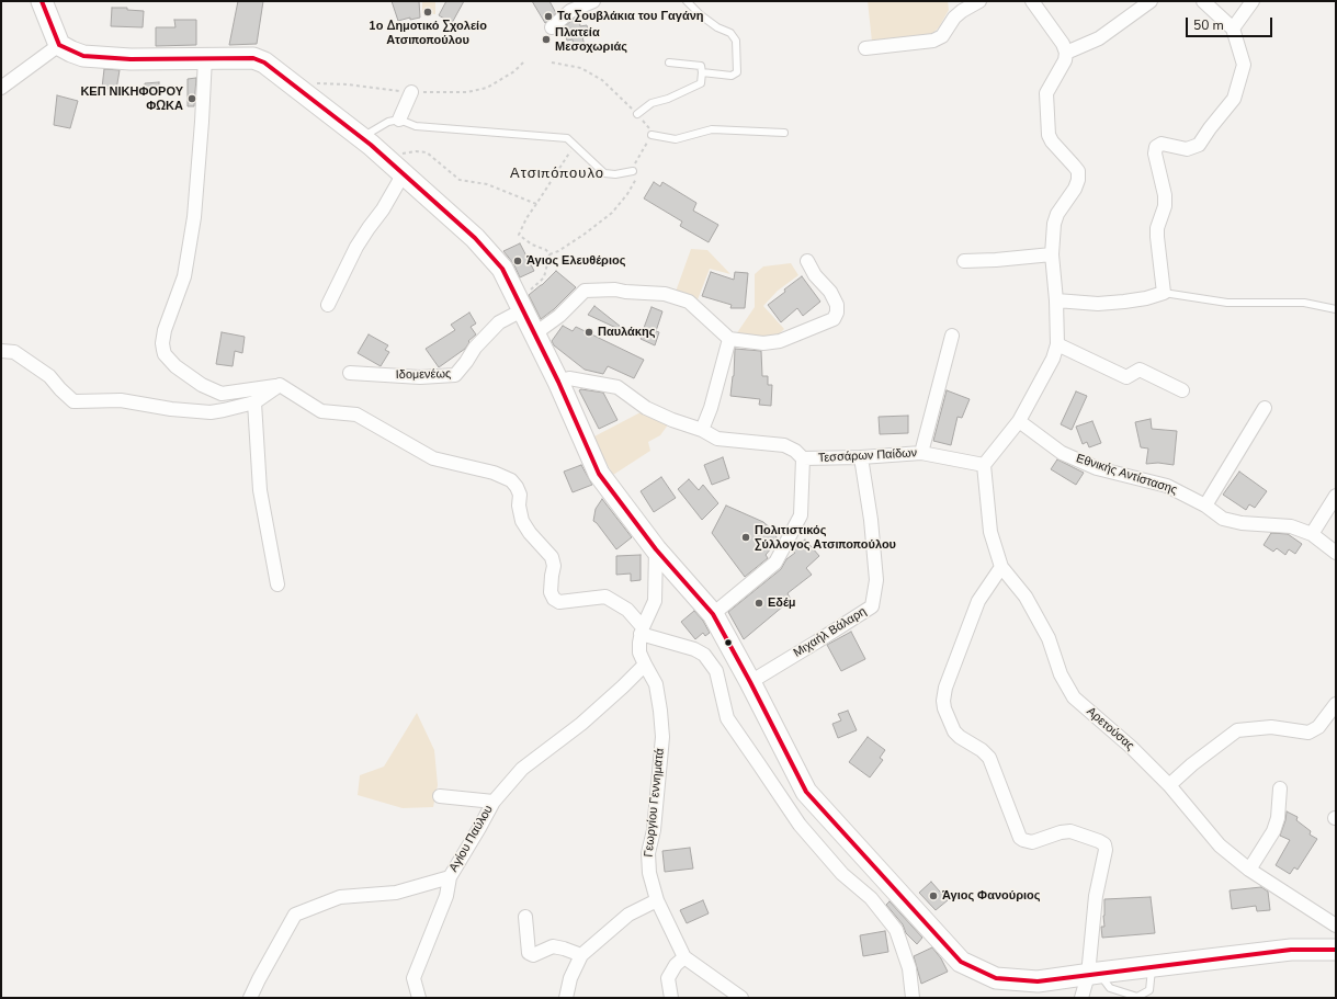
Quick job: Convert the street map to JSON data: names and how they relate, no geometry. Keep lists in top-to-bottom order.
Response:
{
  "streets": {
    "street": [
      "Ιδομενέως",
      "Τεσσάρων Παίδων",
      "Εθνικής Αντίστασης",
      "Μιχαήλ Βάλαρη",
      "Αρετούσας",
      "Γεωργίου Γεννηματά",
      "Αγίου Παύλου"
    ]
  },
  "crossings": [
    ["Τεσσάρων Παίδων", "Μιχαήλ Βάλαρη"],
    ["Τεσσάρων Παίδων", "Αρετούσας"],
    ["Γεωργίου Γεννηματά", "Αγίου Παύλου"]
  ],
  "districts": ["Ατσιπόπουλο"],
  "places": [
    "1ο Δημοτικό Σχολείο Ατσιποπούλου",
    "Τα Σουβλάκια του Γαγάνη",
    "Πλατεία Μεσοχωριάς",
    "ΚΕΠ ΝΙΚΗΦΟΡΟΥ ΦΩΚΑ",
    "Άγιος Ελευθέριος",
    "Παυλάκης",
    "Πολιτιστικός Σύλλογος Ατσιποπούλου",
    "Εδέμ",
    "Άγιος Φανούριος"
  ],
  "scale_bar": "50 m"
}
